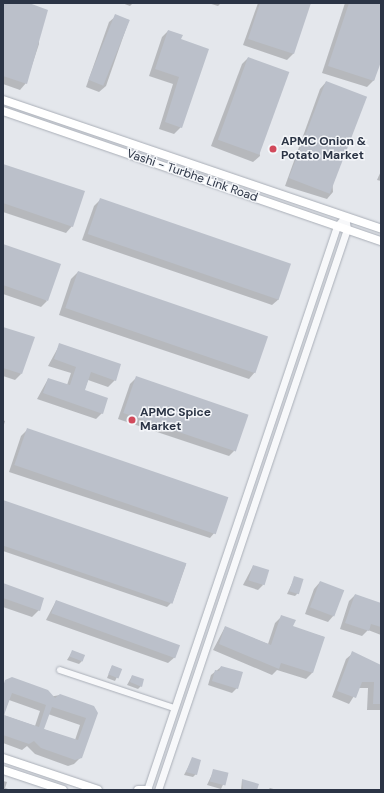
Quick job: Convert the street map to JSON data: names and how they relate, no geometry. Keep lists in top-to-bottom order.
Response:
{
  "streets": {
    "main road": ["Vashi - Turbhe Link Road"]
  },
  "places": ["APMC Onion & Potato Market", "APMC Spice Market"]
}
